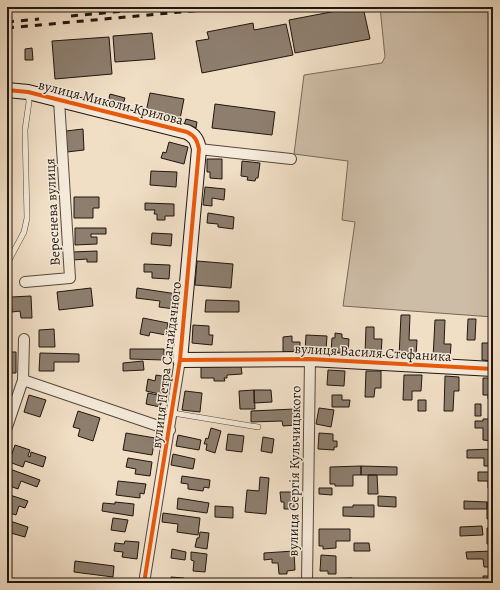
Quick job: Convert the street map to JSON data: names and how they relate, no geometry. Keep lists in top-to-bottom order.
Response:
{
  "streets": {
    "street": [
      "вулиця Миколи Крилова",
      "Вереснева вулиця",
      "вулиця Василя Стефаника",
      "вулиця Петра Сагайдачного",
      "вулиця Сергія Кульчицького"
    ]
  },
  "crossings": [
    ["вулиця Миколи Крилова", "Вереснева вулиця"],
    ["вулиця Миколи Крилова", "вулиця Петра Сагайдачного"],
    ["вулиця Василя Стефаника", "вулиця Петра Сагайдачного"],
    ["вулиця Василя Стефаника", "вулиця Сергія Кульчицького"]
  ]
}
